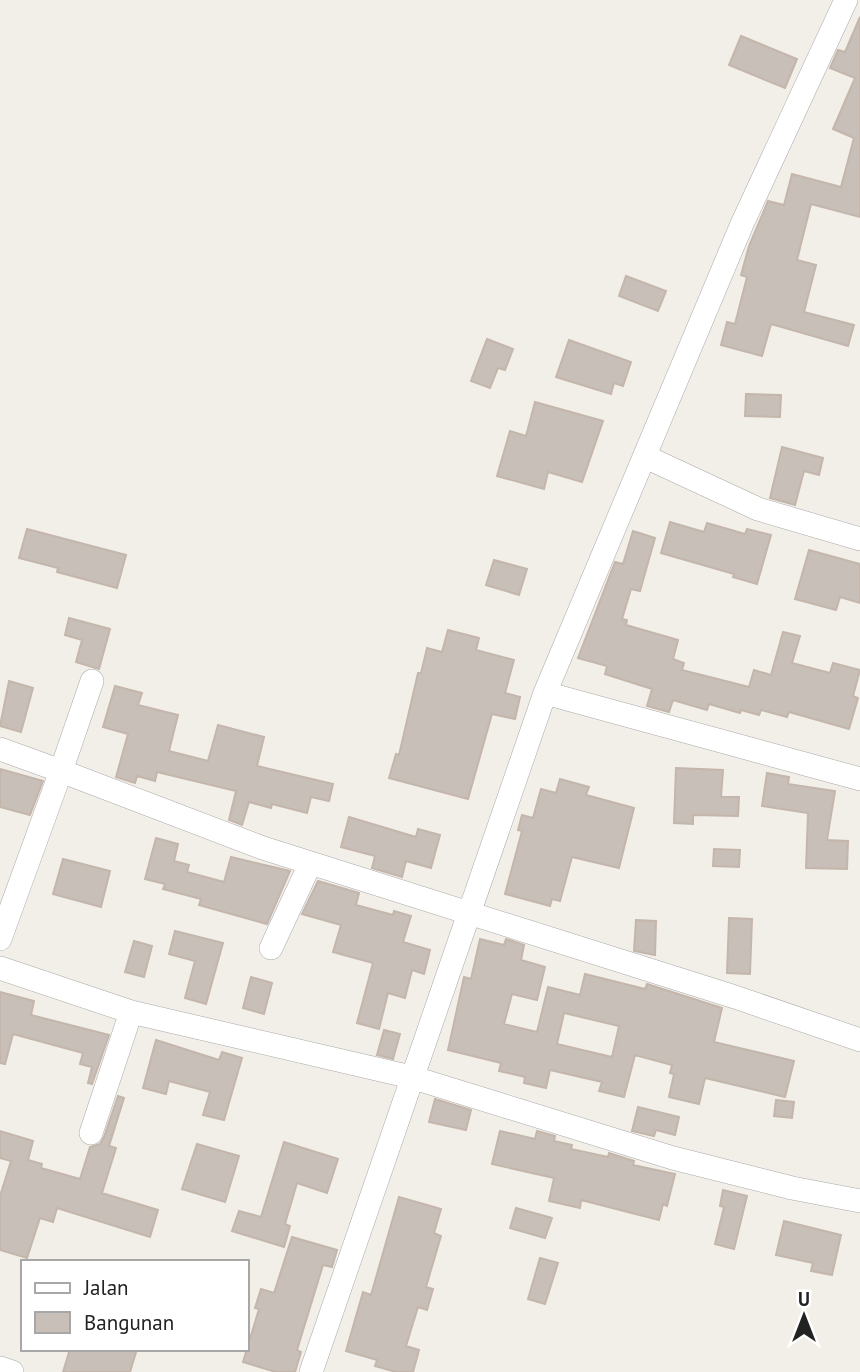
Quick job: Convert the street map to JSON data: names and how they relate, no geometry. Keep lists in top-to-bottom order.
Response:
{
  "legend": ["Jalan", "Bangunan"],
  "north": "top"
}
